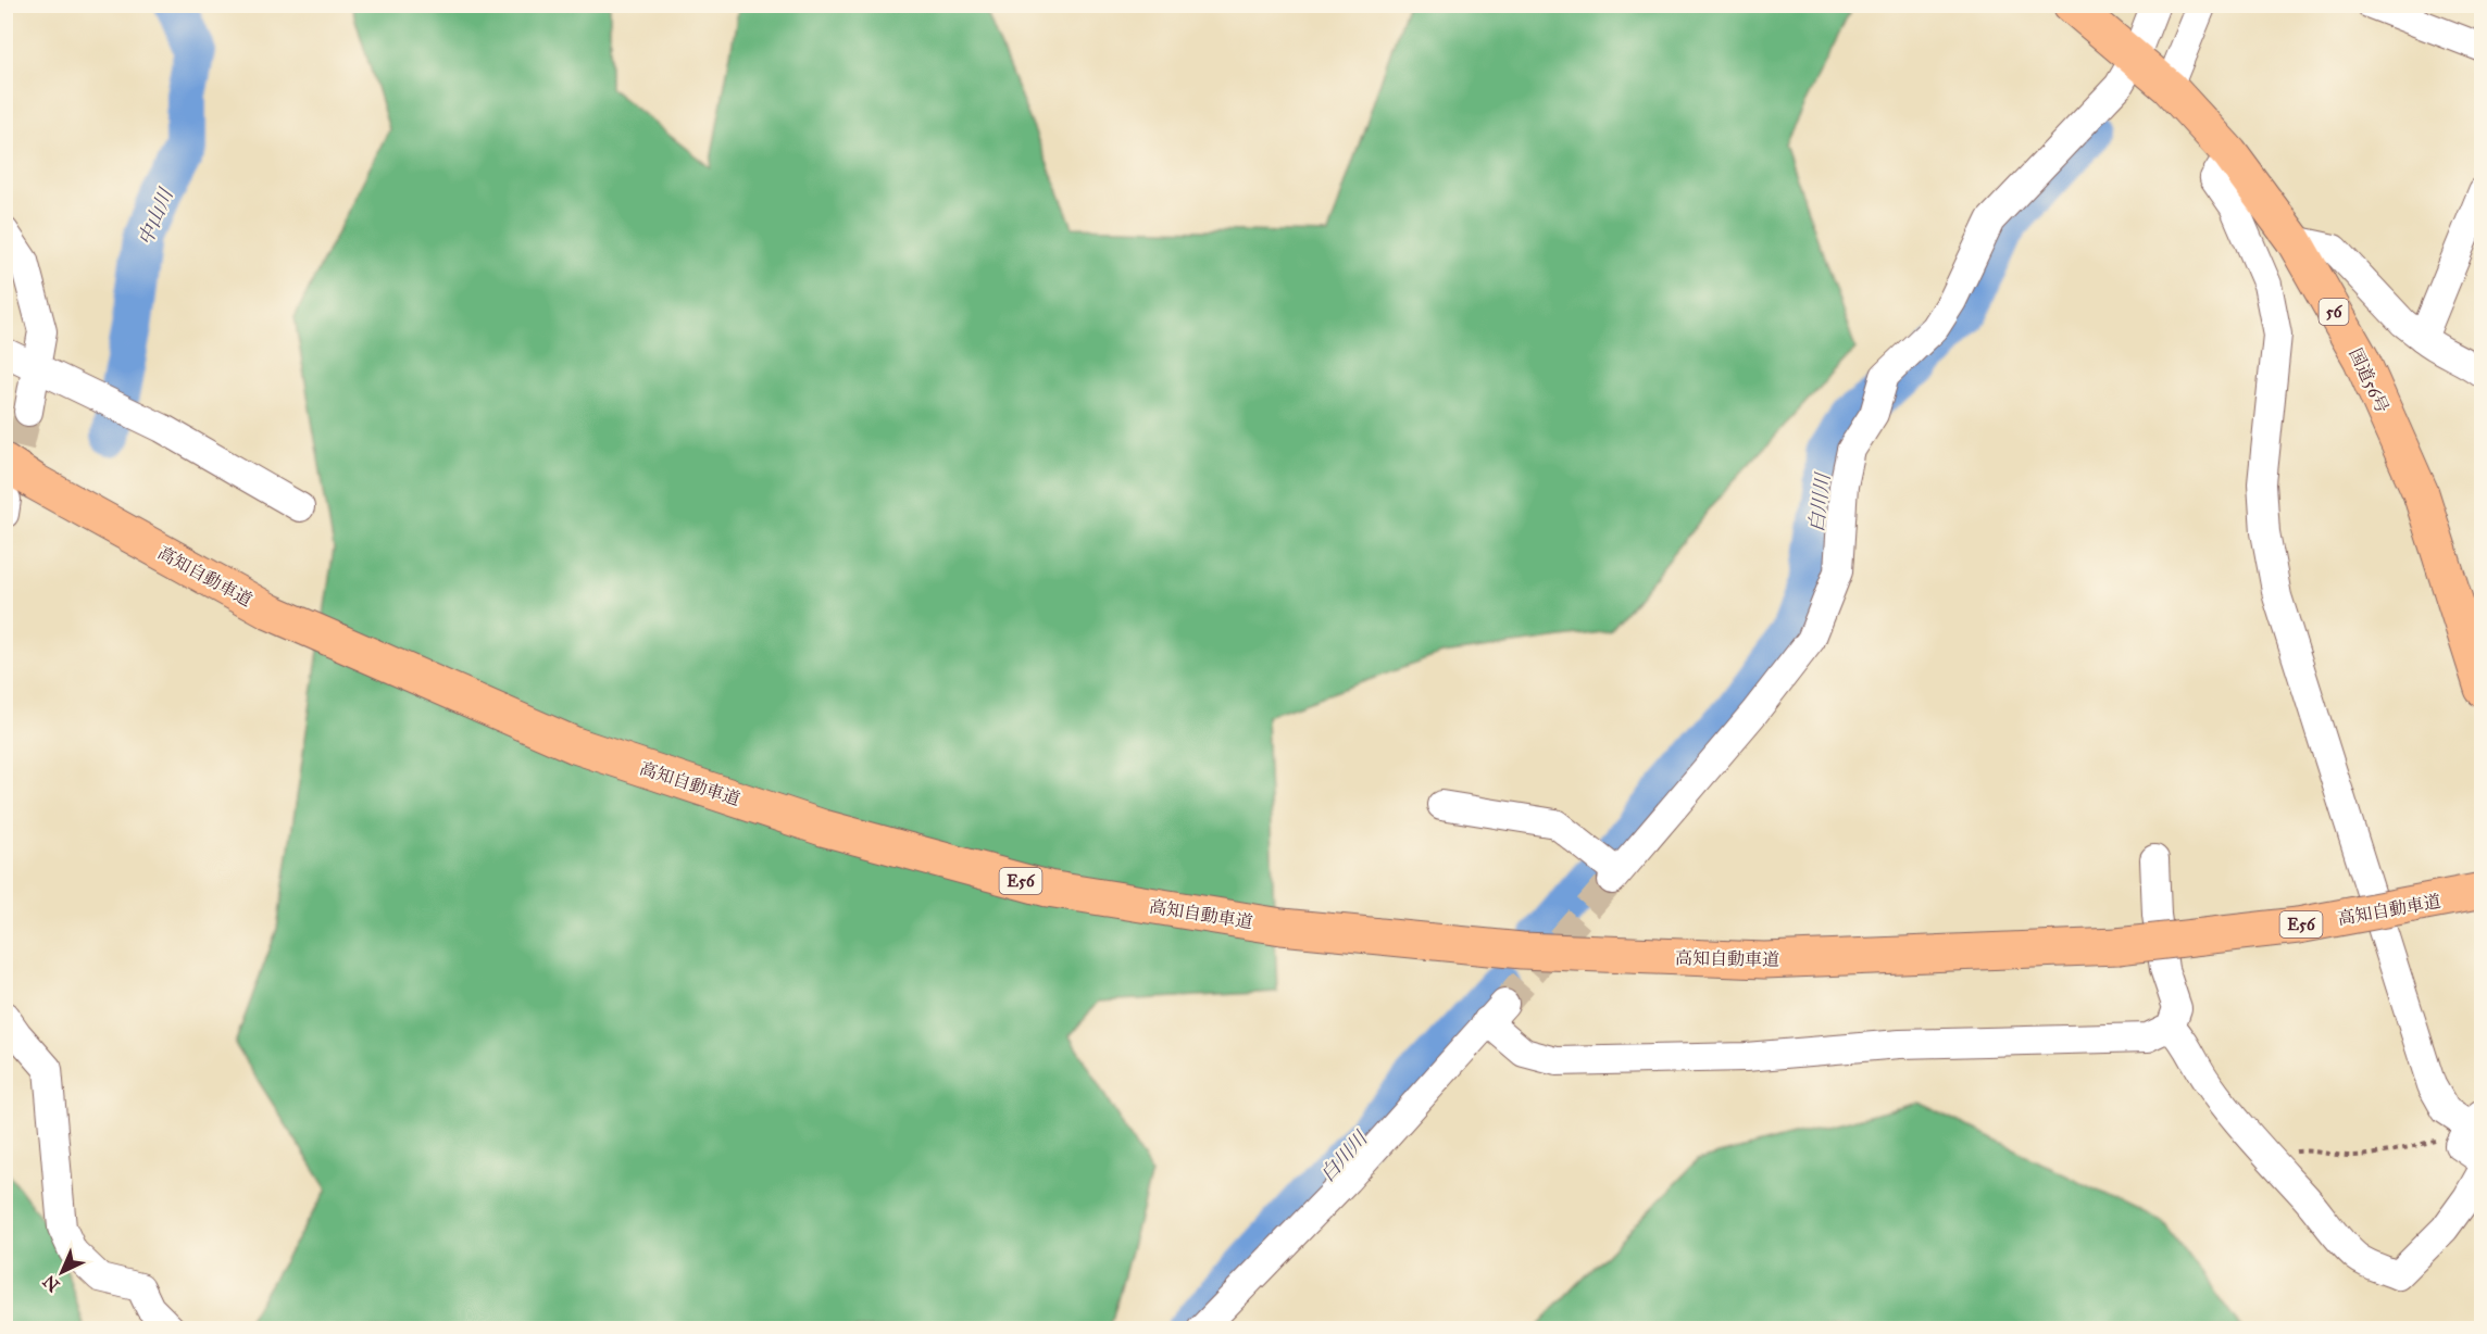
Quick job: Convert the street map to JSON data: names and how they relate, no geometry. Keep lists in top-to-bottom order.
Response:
{
  "streets": {
    "highway": [
      "56",
      "国道56号",
      "高知自動車道",
      "E56"
    ]
  },
  "water": ["中山川", "白川川"],
  "north": "bottom left"
}
